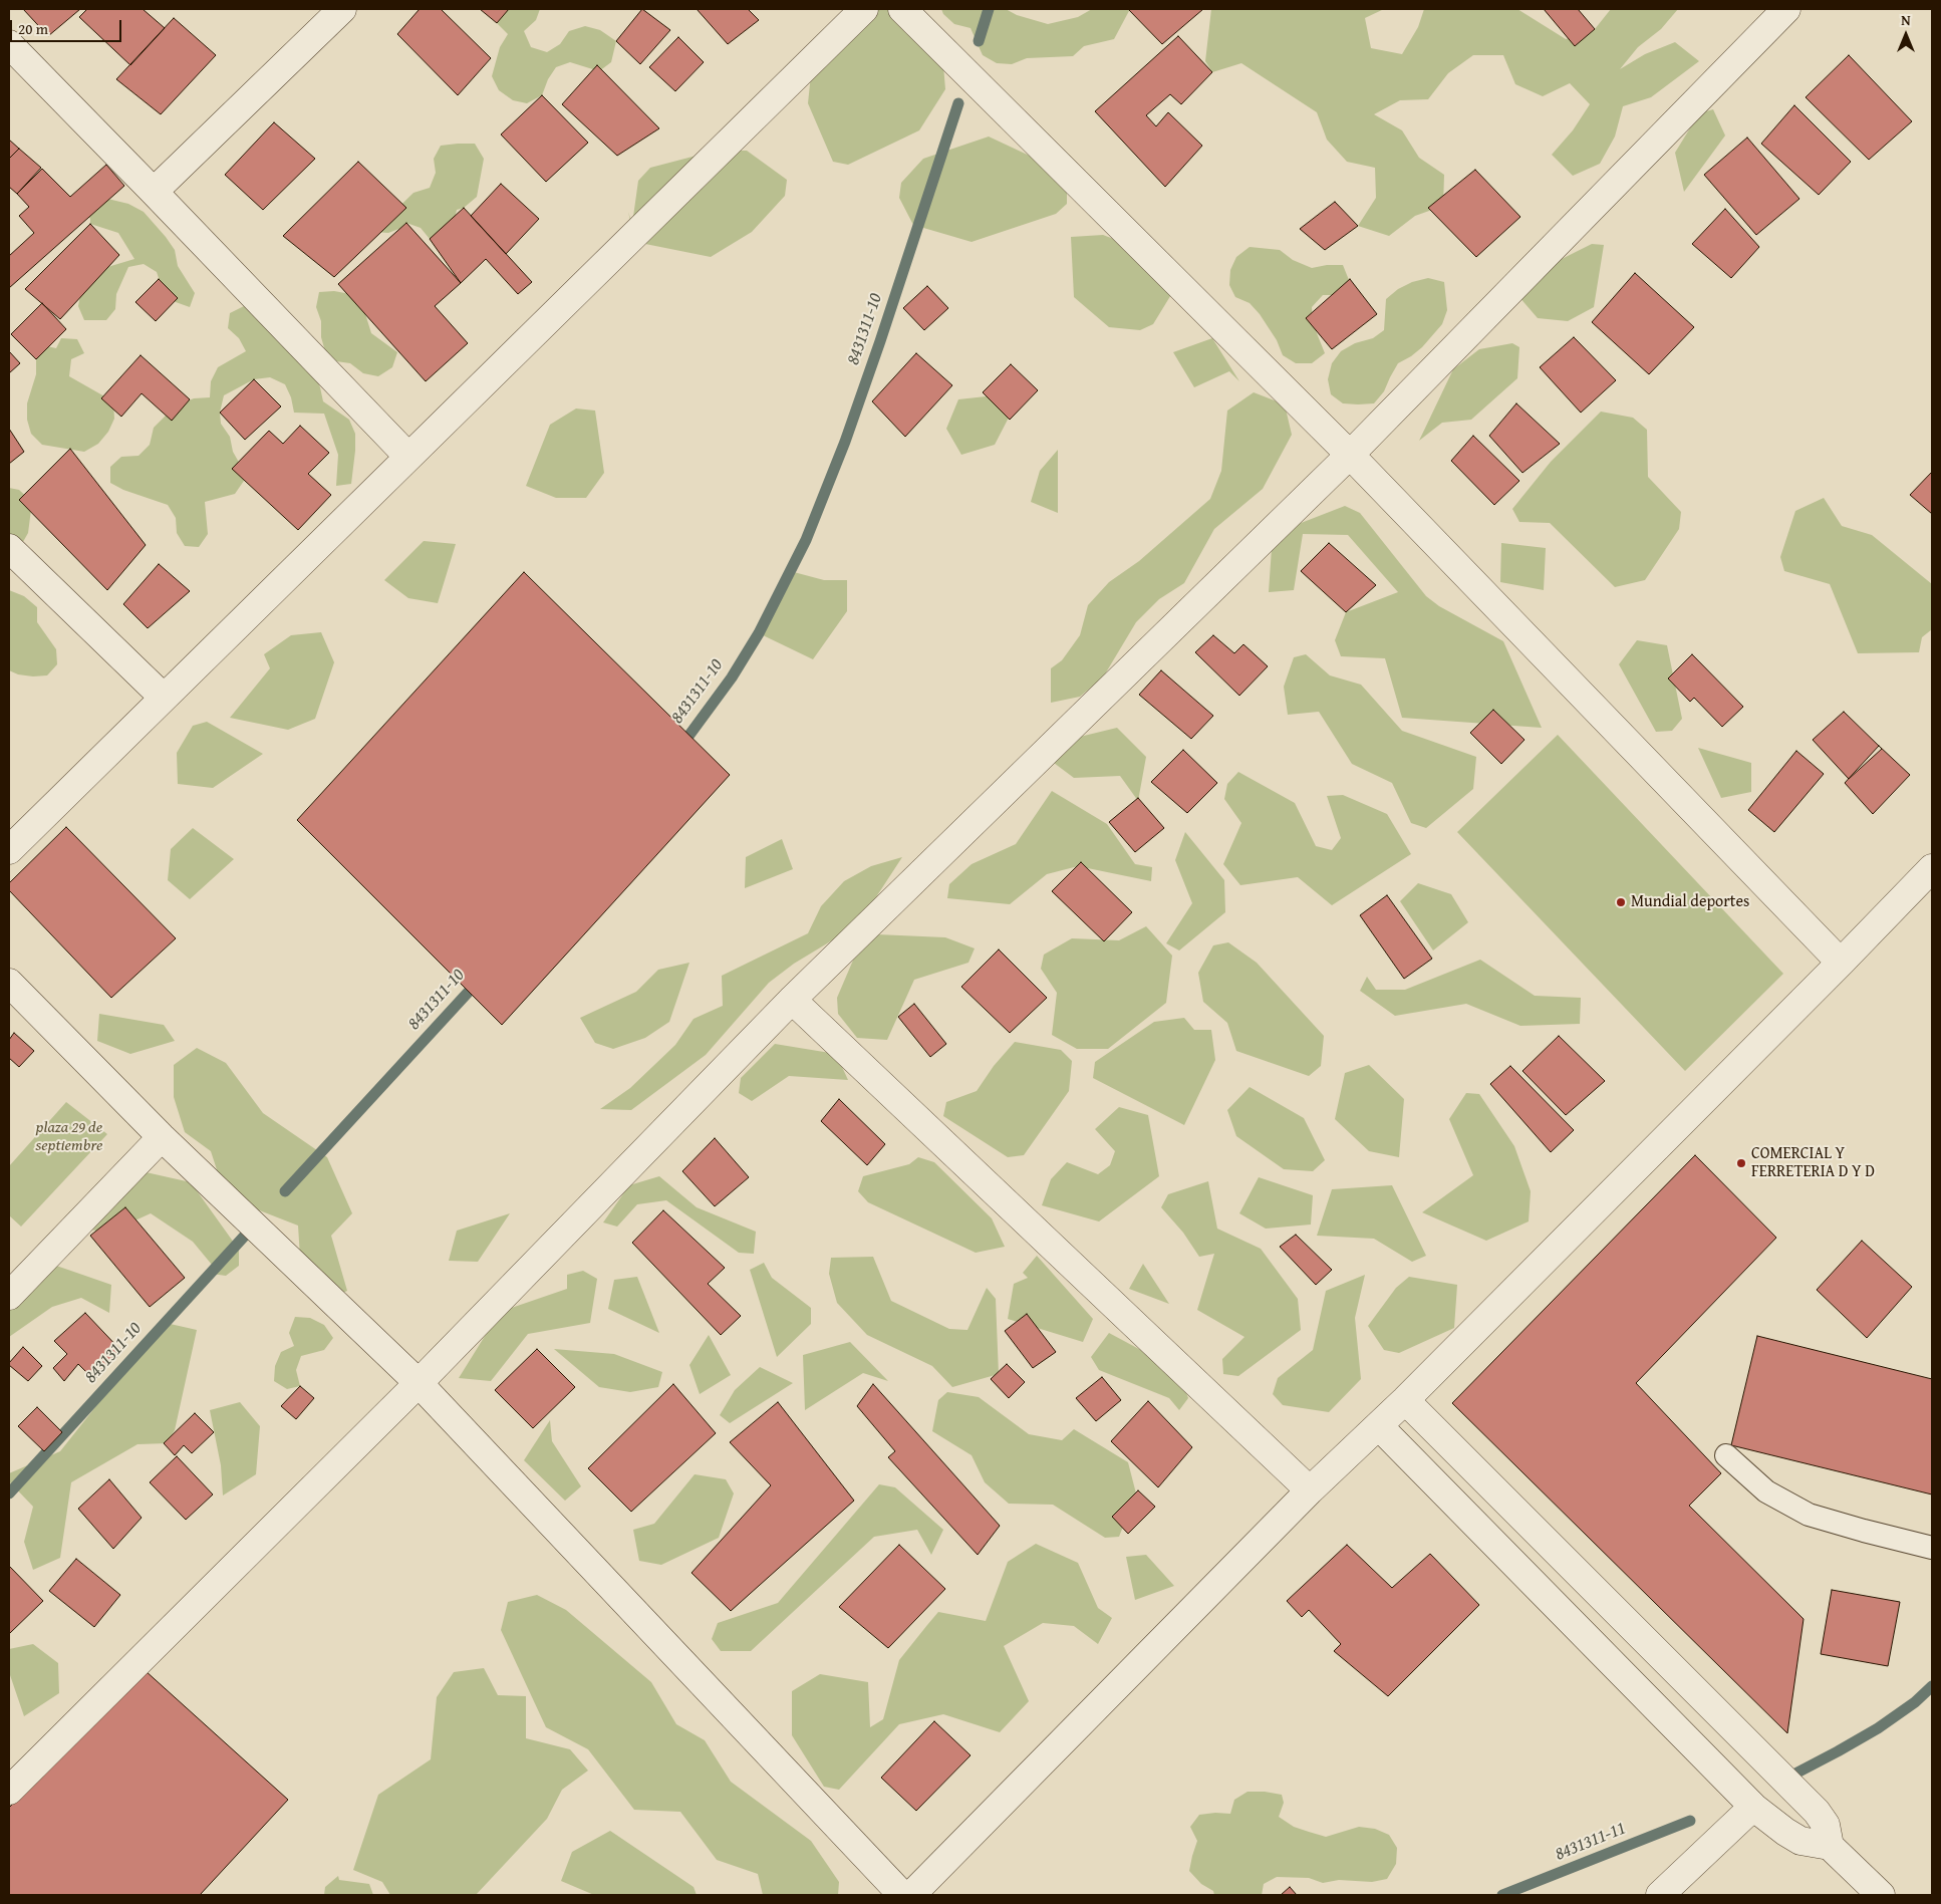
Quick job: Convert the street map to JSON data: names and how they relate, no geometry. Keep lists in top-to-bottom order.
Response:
{
  "water": ["8431311-10", "8431311-11"],
  "parks": ["plaza 29 de septiembre"],
  "places": ["Mundial deportes", "COMERCIAL Y FERRETERIA D Y D"],
  "scale_bar": "20 m",
  "north": "top"
}
